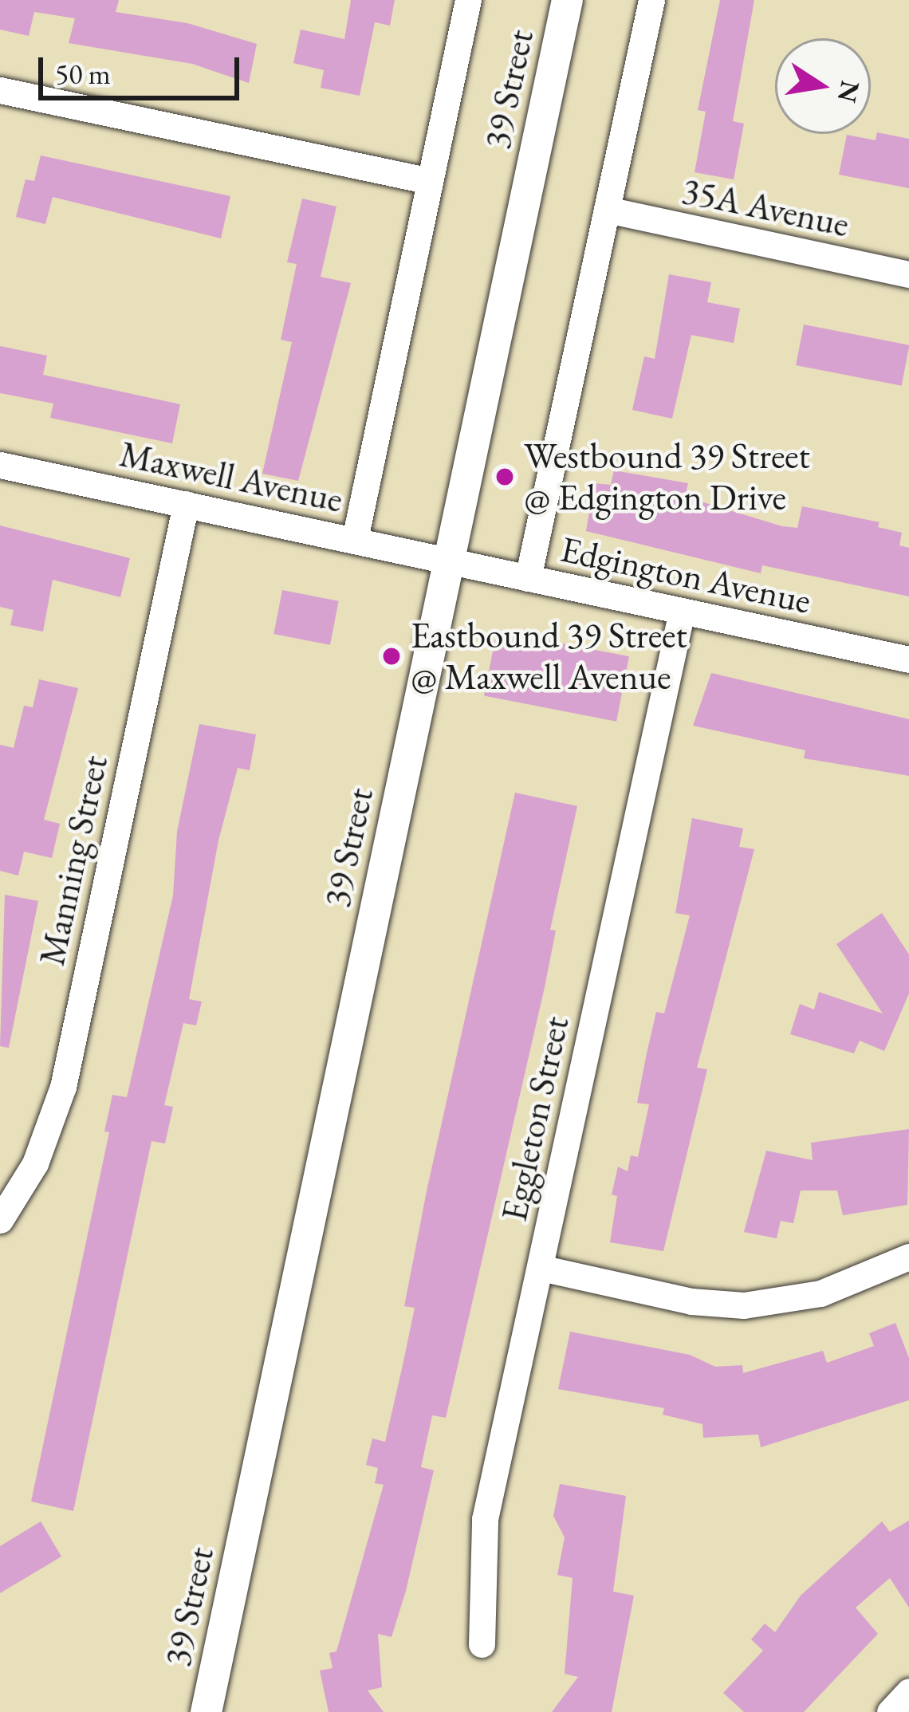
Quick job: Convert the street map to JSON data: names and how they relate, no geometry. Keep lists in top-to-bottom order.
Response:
{
  "streets": {
    "street": [
      "39 Street",
      "35A Avenue",
      "Maxwell Avenue",
      "Edgington Avenue",
      "Manning Street",
      "Eggleton Street"
    ]
  },
  "crossings": [
    ["39 Street", "Maxwell Avenue"],
    ["39 Street", "Edgington Avenue"],
    ["Maxwell Avenue", "Edgington Avenue"],
    ["Maxwell Avenue", "Manning Street"],
    ["Edgington Avenue", "Eggleton Street"]
  ],
  "places": ["Westbound 39 Street @ Edgington Drive", "Eastbound 39 Street @ Maxwell Avenue"],
  "scale_bar": "50 m",
  "north": "right"
}
